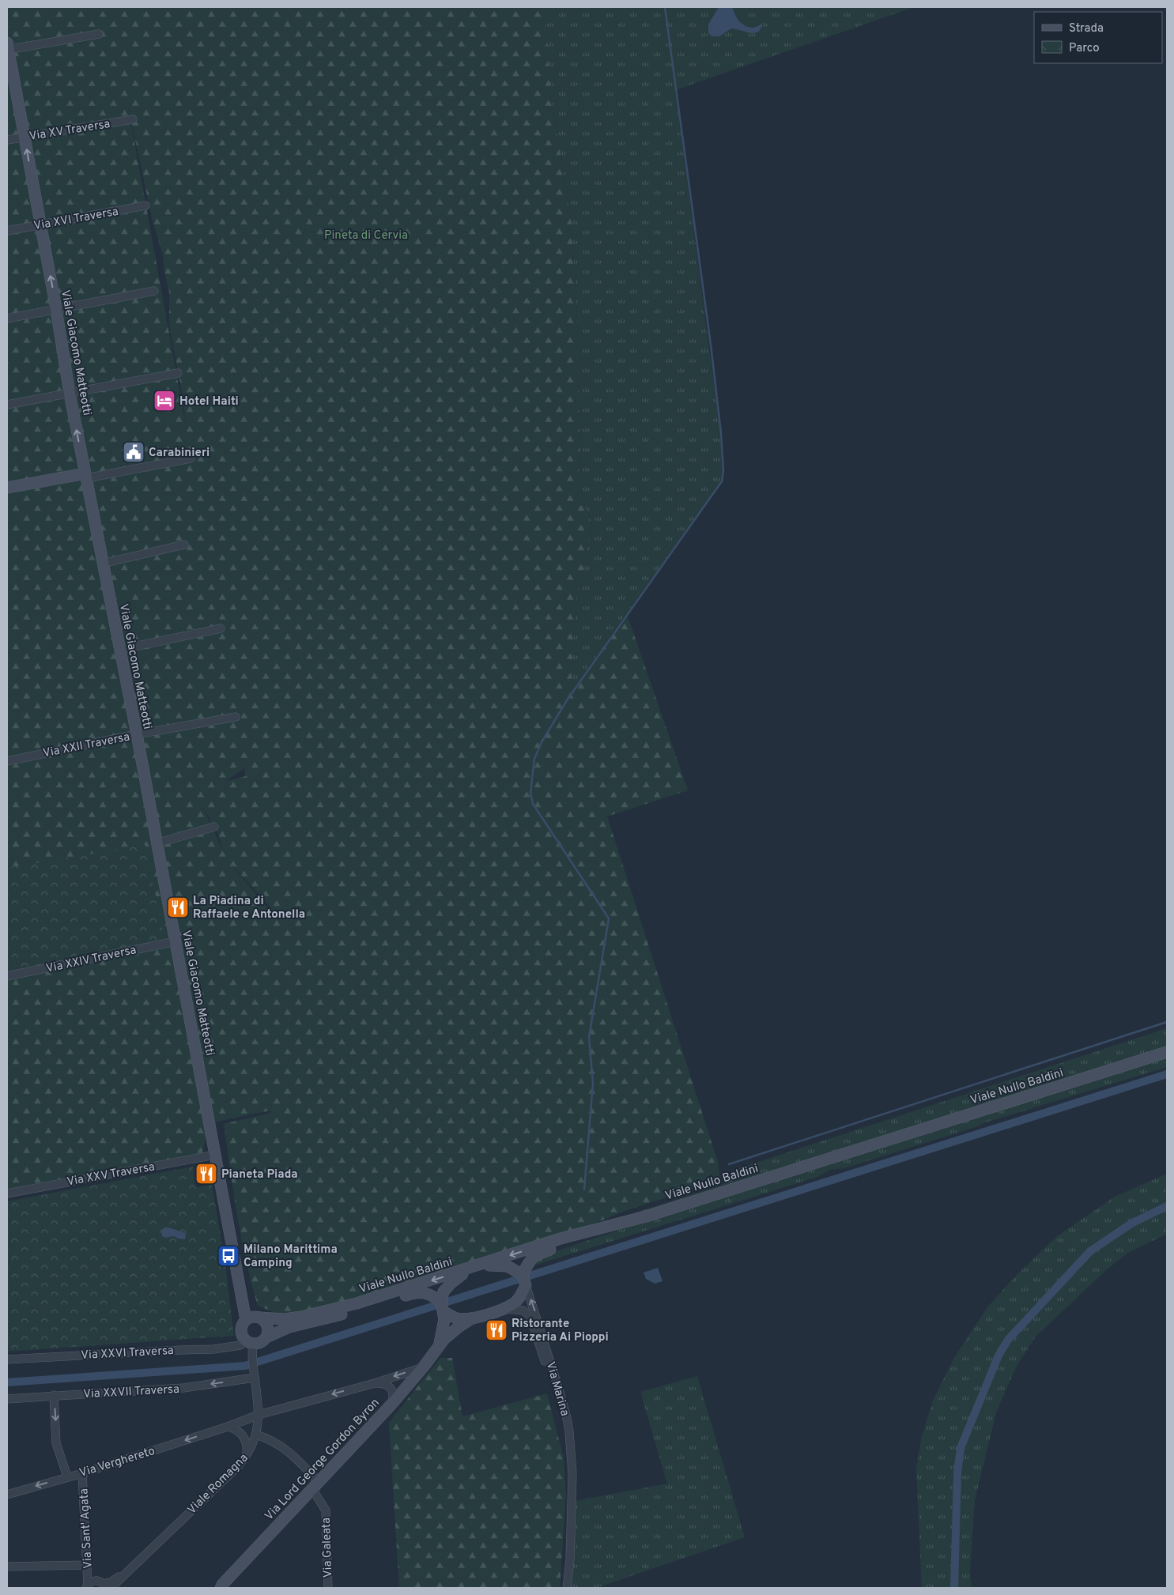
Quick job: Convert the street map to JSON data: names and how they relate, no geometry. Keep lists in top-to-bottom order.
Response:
{
  "streets": {
    "street": [
      "Via XV Traversa",
      "Via XVI Traversa",
      "Viale Giacomo Matteotti",
      "Via XXII Traversa",
      "Via XXIV Traversa",
      "Viale Nullo Baldini",
      "Via XXV Traversa",
      "Via XXVI Traversa",
      "Via Marina",
      "Via XXVII Traversa",
      "Via Lord George Gordon Byron",
      "Via Verghereto",
      "Viale Romagna",
      "Via Sant' Agata",
      "Via Galeata"
    ]
  },
  "crossings": [
    ["Via XV Traversa", "Viale Giacomo Matteotti"],
    ["Via XVI Traversa", "Viale Giacomo Matteotti"],
    ["Viale Giacomo Matteotti", "Via XXII Traversa"],
    ["Viale Giacomo Matteotti", "Via XXIV Traversa"],
    ["Viale Giacomo Matteotti", "Viale Nullo Baldini"],
    ["Viale Giacomo Matteotti", "Via XXV Traversa"],
    ["Viale Giacomo Matteotti", "Via XXVI Traversa"],
    ["Viale Giacomo Matteotti", "Viale Romagna"],
    ["Viale Nullo Baldini", "Via XXVI Traversa"],
    ["Viale Nullo Baldini", "Via Marina"],
    ["Viale Nullo Baldini", "Via Lord George Gordon Byron"],
    ["Viale Nullo Baldini", "Viale Romagna"],
    ["Via XXVI Traversa", "Viale Romagna"],
    ["Via Marina", "Via Lord George Gordon Byron"],
    ["Via XXVII Traversa", "Viale Romagna"],
    ["Via Lord George Gordon Byron", "Via Verghereto"],
    ["Via Lord George Gordon Byron", "Via Galeata"],
    ["Via Verghereto", "Viale Romagna"],
    ["Via Verghereto", "Via Sant' Agata"],
    ["Viale Romagna", "Via Sant' Agata"]
  ],
  "one_way": ["Via XXVII Traversa", "Via Verghereto"],
  "parks": ["Pineta di Cervia"],
  "places": {
    "hotel": ["Hotel Haiti"],
    "public building": ["Carabinieri"],
    "restaurant": ["La Piadina di Raffaele e Antonella", "Pianeta Piada", "Ristorante Pizzeria Ai Pioppi"],
    "bus stop": ["Milano Marittima Camping"]
  },
  "legend": ["Strada", "Parco"]
}
